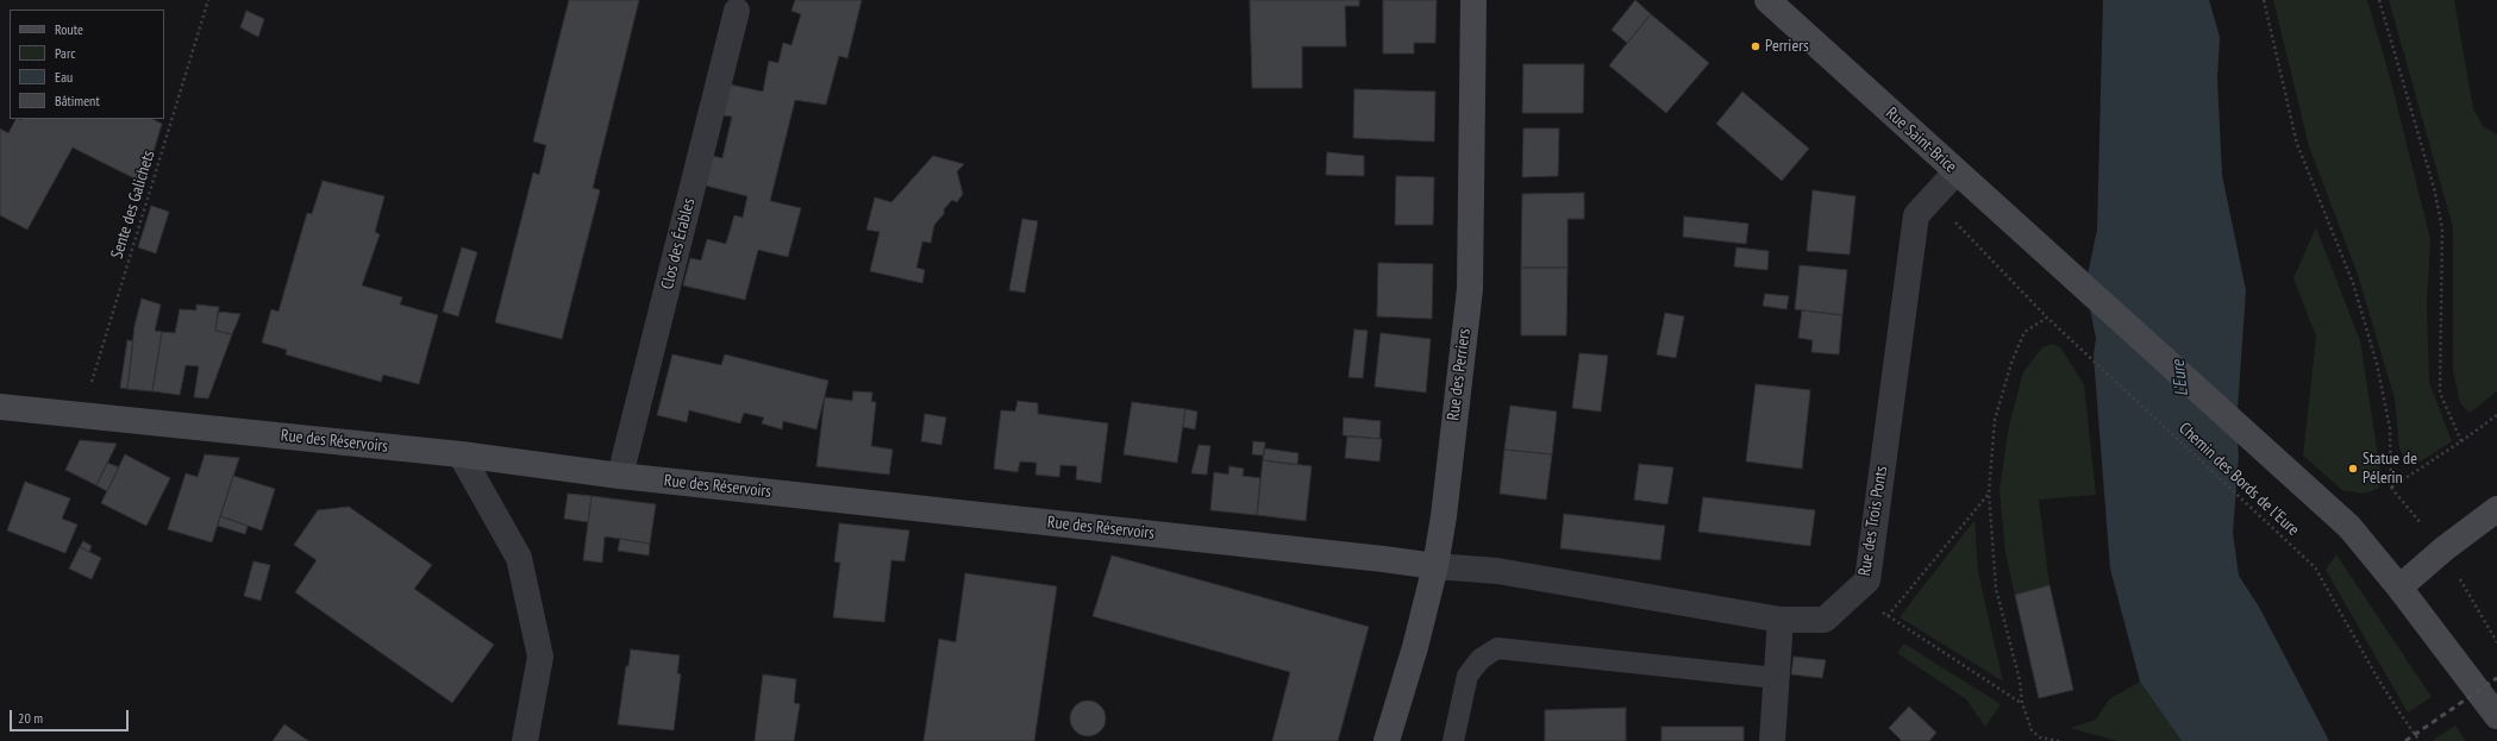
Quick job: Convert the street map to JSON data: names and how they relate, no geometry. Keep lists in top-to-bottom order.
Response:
{
  "streets": {
    "street": [
      "Rue Saint-Brice",
      "Clos des Érables",
      "Rue des Perriers",
      "Rue des Réservoirs",
      "Rue des Trois Ponts"
    ],
    "path": ["Sente des Galichets", "Chemin des Bords de l'Eure"]
  },
  "crossings": [
    ["Rue Saint-Brice", "Rue des Trois Ponts"],
    ["Sente des Galichets", "Rue des Réservoirs"],
    ["Clos des Érables", "Rue des Réservoirs"],
    ["Rue des Perriers", "Rue des Réservoirs"],
    ["Rue des Perriers", "Rue des Trois Ponts"],
    ["Rue des Réservoirs", "Rue des Trois Ponts"],
    ["Chemin des Bords de l'Eure", "Rue des Trois Ponts"]
  ],
  "water": ["L'Eure"],
  "places": ["Perriers", "Statue de Pélerin"],
  "legend": [
    "Route",
    "Parc",
    "Eau",
    "Bâtiment"
  ],
  "scale_bar": "20 m"
}
